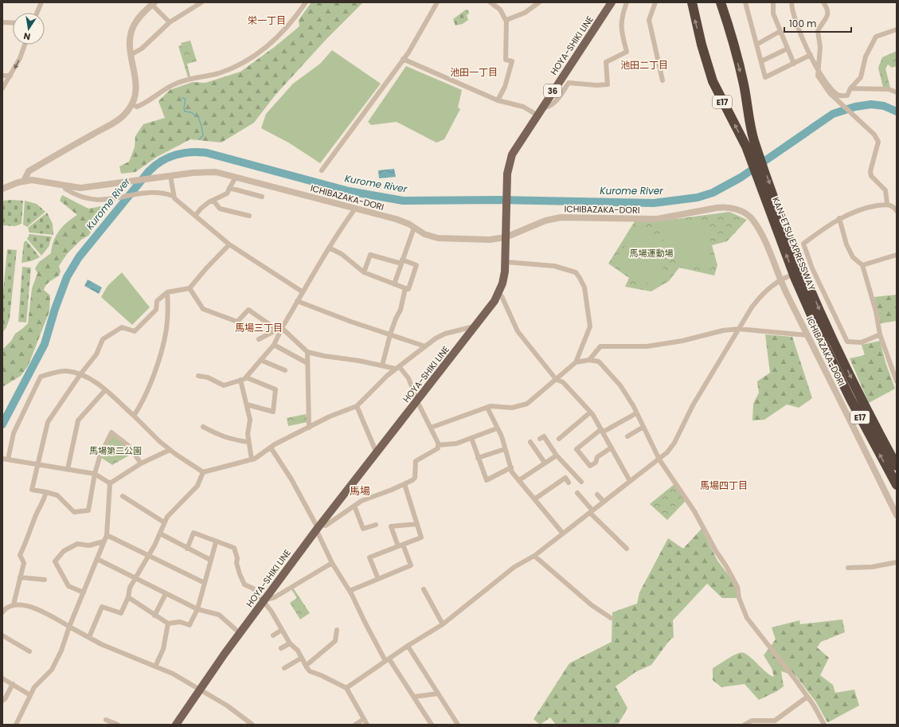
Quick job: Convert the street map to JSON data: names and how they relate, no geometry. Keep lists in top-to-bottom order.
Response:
{
  "streets": {
    "highway": ["E17", "KAN-ETSU EXPRESSWAY"],
    "main road": ["HOYA-SHIKI LINE", "36"],
    "street": ["ICHIBAZAKA-DORI"]
  },
  "crossings": [
    ["HOYA-SHIKI LINE", "ICHIBAZAKA-DORI"]
  ],
  "districts": [
    "栄一丁目",
    "池田二丁目",
    "池田一丁目",
    "馬場三丁目",
    "馬場四丁目",
    "馬場"
  ],
  "water": ["Kurome River"],
  "parks": ["馬場運動場", "馬場第二公園"],
  "scale_bar": "100 m",
  "north": "bottom"
}
